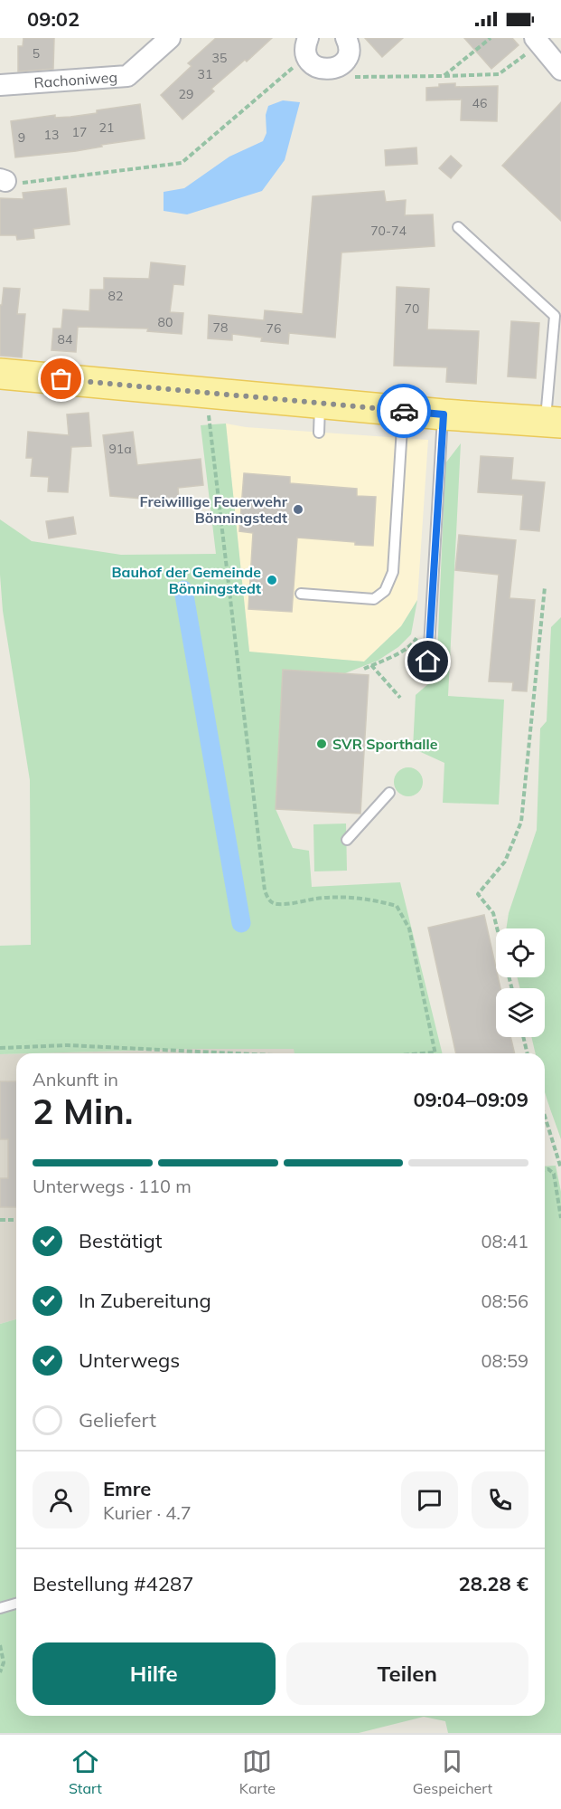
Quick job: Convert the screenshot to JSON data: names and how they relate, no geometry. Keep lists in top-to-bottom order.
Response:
{
  "streets": {
    "street": ["Rachoniweg"]
  },
  "places": ["Freiwillige Feuerwehr Bönningstedt", "Bauhof der Gemeinde Bönningstedt", "SVR Sporthalle"],
  "house_numbers": [
    "5",
    "35",
    "31",
    "29",
    "46",
    "21",
    "17",
    "13",
    "9",
    "70-74",
    "82",
    "70",
    "80",
    "78",
    "76",
    "84",
    "91a"
  ],
  "page": {
    "status": "09:02",
    "heading": ["2 Min.", "Ankunft in", "09:04–09:09"],
    "panel": [
      "Emre",
      "Kurier · 4.7",
      "Bestellung #4287",
      "28.28 €"
    ],
    "bar": "Unterwegs · 110 m",
    "list": [
      ["Bestätigt", "08:41"],
      ["In Zubereitung", "08:56"],
      ["Unterwegs", "08:59"],
      "Geliefert"
    ],
    "buttons": ["Hilfe", "Teilen"],
    "tabs": ["Start", "Karte", "Gespeichert"]
  }
}
